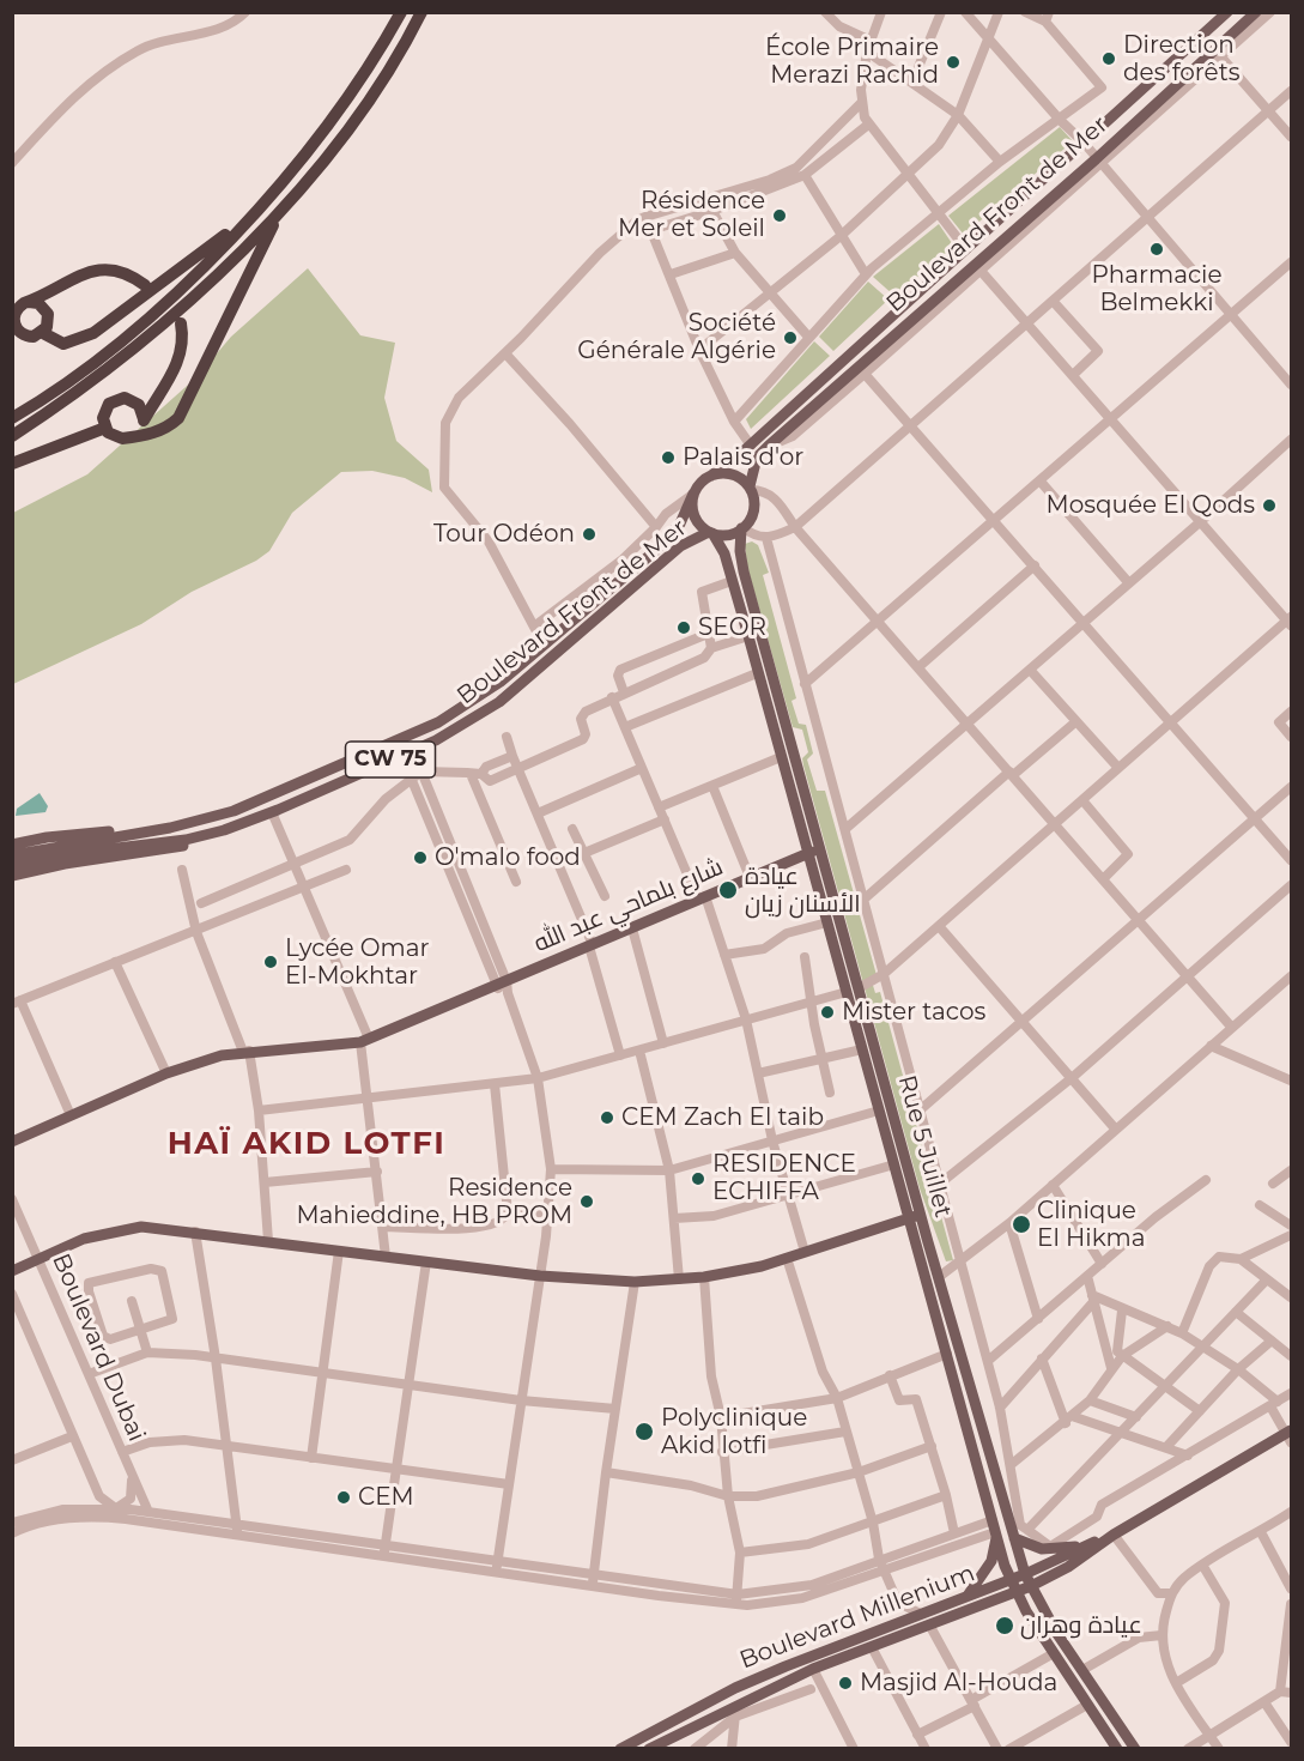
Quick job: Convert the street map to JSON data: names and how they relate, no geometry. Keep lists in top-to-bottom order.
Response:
{
  "streets": {
    "main road": [
      "Boulevard Front de Mer",
      "CW 75",
      "شارع بلماحي عبد الله",
      "Rue 5 Juillet",
      "Boulevard Millenium"
    ],
    "street": ["Boulevard Dubai"]
  },
  "crossings": [
    ["Boulevard Front de Mer", "CW 75"],
    ["Boulevard Front de Mer", "Rue 5 Juillet"],
    ["CW 75", "Rue 5 Juillet"],
    ["شارع بلماحي عبد الله", "Rue 5 Juillet"],
    ["Rue 5 Juillet", "Boulevard Millenium"]
  ],
  "districts": ["HAÏ AKID LOTFI"],
  "places": [
    "Direction des forêts",
    "École Primaire Merazi Rachid",
    "Résidence Mer et Soleil",
    "Pharmacie Belmekki",
    "Société Générale Algérie",
    "Palais d'or",
    "Mosquée El Qods",
    "Tour Odéon",
    "SEOR",
    "O'malo food",
    "عيادة الأسنان زيان",
    "Lycée Omar El-Mokhtar",
    "Mister tacos",
    "CEM Zach El taib",
    "RESIDENCE ECHIFFA",
    "Residence Mahieddine, HB PROM",
    "Clinique El Hikma",
    "Polyclinique Akid lotfi",
    "CEM",
    "عيادة وهران",
    "Masjid Al-Houda"
  ]
}
